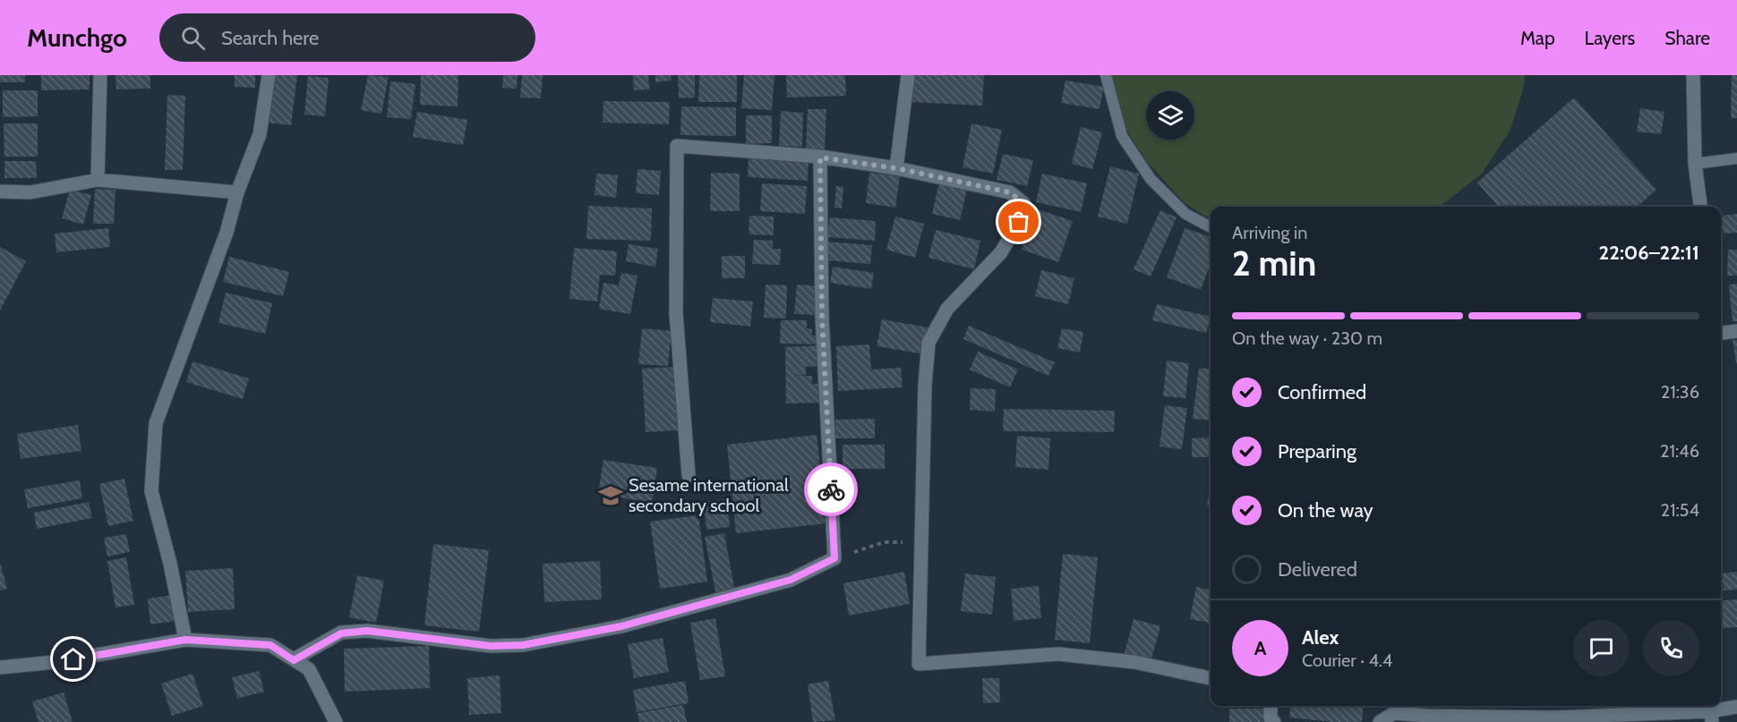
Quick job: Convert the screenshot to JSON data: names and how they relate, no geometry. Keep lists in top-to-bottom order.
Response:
{
  "places": {
    "school or university": ["Sesame international secondary school"]
  },
  "page": {
    "header": "Munchgo",
    "search": "Search here",
    "nav": ["Map", "Layers", "Share"],
    "heading": ["2 min", "Arriving in", "22:06–22:11"],
    "panel": ["Alex", "Courier · 4.4"],
    "bar": "On the way · 230 m",
    "list": [
      ["Confirmed", "21:36"],
      ["Preparing", "21:46"],
      ["On the way", "21:54"],
      "Delivered"
    ],
    "round": "A"
  }
}
